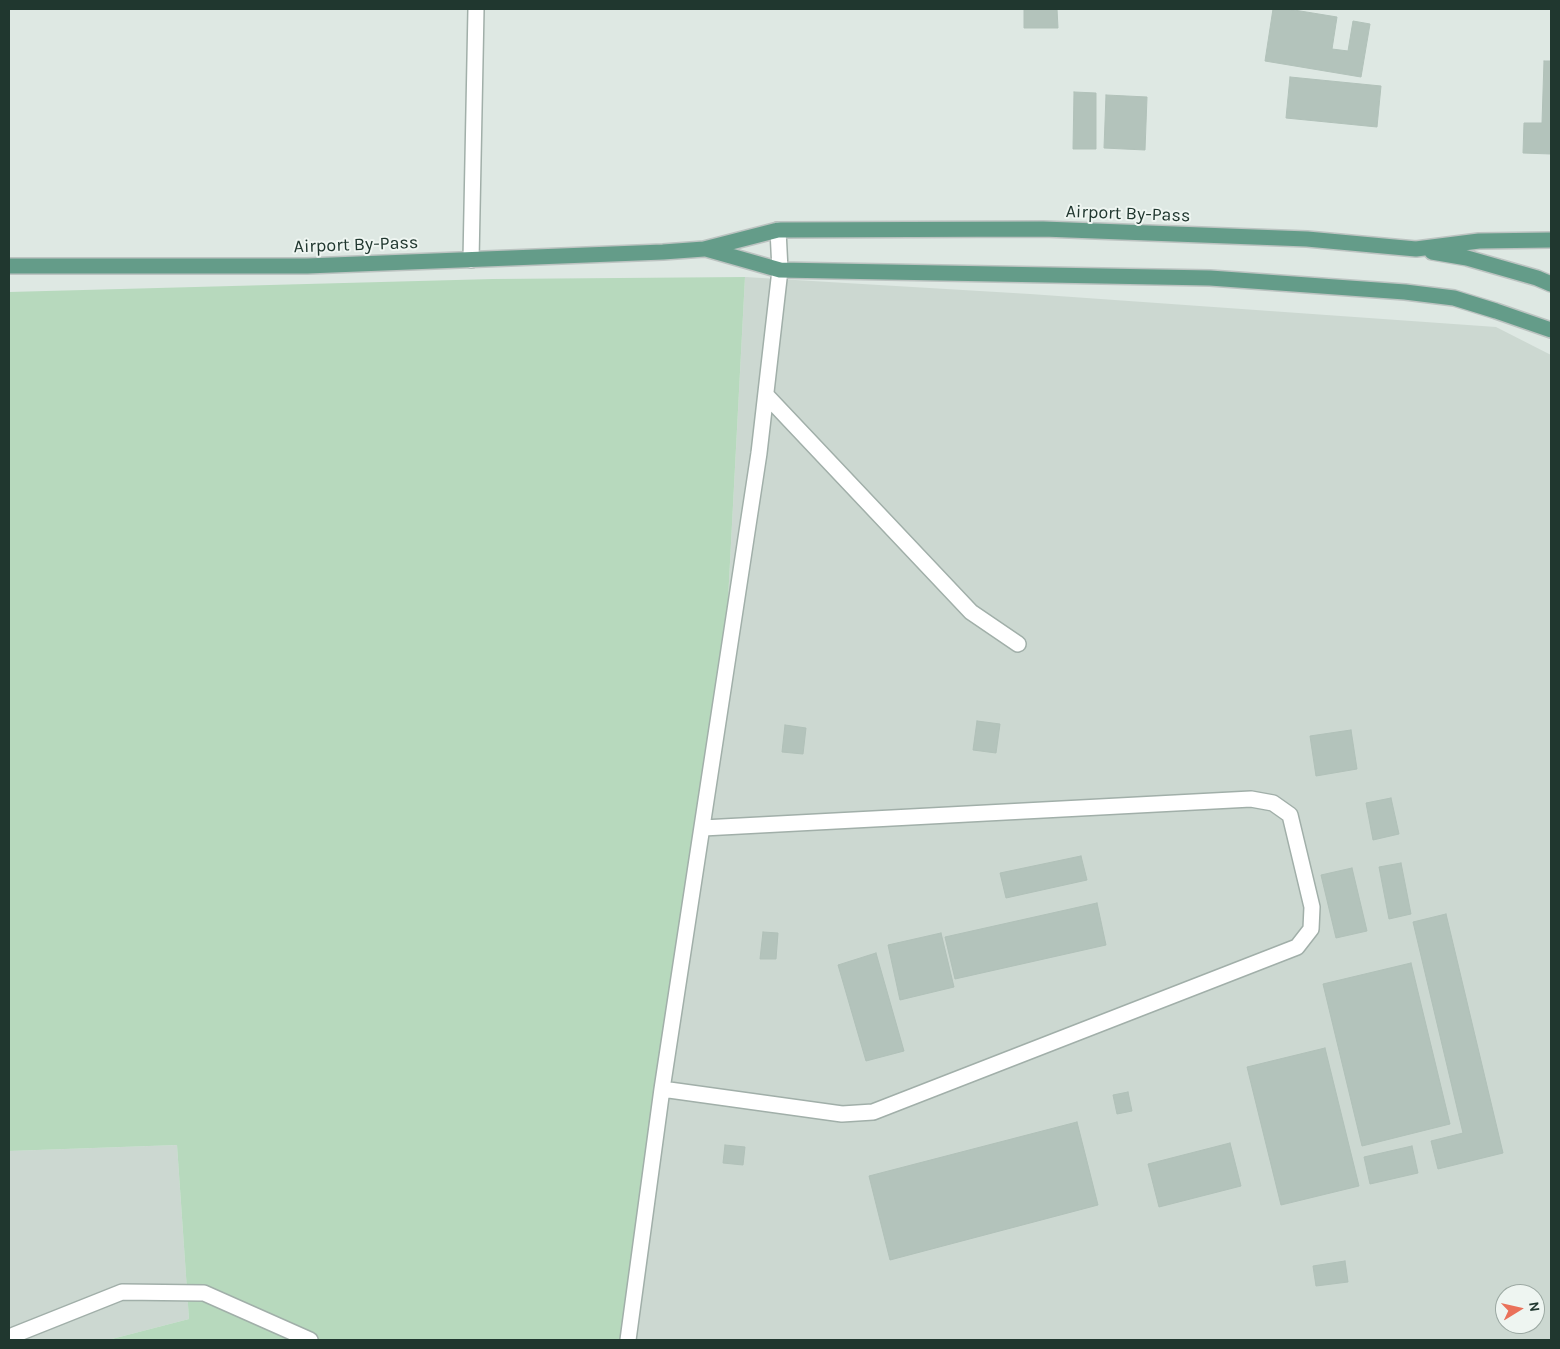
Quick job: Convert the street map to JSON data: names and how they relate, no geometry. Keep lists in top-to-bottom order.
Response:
{
  "streets": {
    "main road": ["Airport By-Pass"]
  },
  "north": "right"
}
